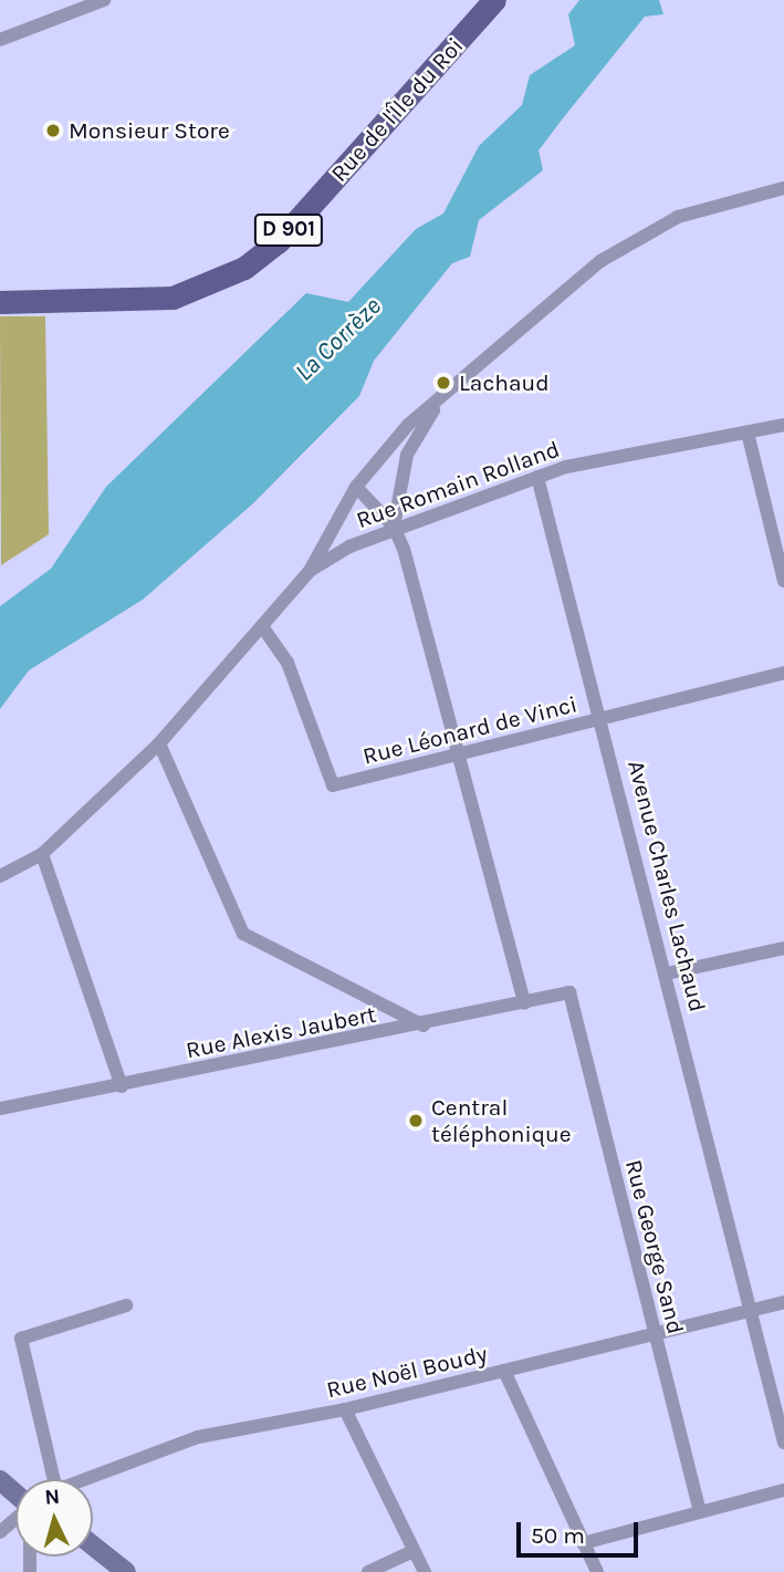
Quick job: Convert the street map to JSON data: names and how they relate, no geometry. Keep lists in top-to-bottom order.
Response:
{
  "streets": {
    "main road": ["Rue de l'Île du Roi", "D 901"],
    "street": [
      "Rue Romain Rolland",
      "Rue Léonard de Vinci",
      "Avenue Charles Lachaud",
      "Rue Alexis Jaubert",
      "Rue George Sand",
      "Rue Noël Boudy"
    ]
  },
  "crossings": [
    ["Rue Romain Rolland", "Rue Léonard de Vinci"],
    ["Rue Romain Rolland", "Avenue Charles Lachaud"],
    ["Rue Léonard de Vinci", "Avenue Charles Lachaud"],
    ["Avenue Charles Lachaud", "Rue Noël Boudy"],
    ["Rue Alexis Jaubert", "Rue George Sand"],
    ["Rue George Sand", "Rue Noël Boudy"]
  ],
  "water": ["La Corrèze"],
  "places": ["Monsieur Store", "Lachaud", "Central téléphonique"],
  "scale_bar": "50 m",
  "north": "top"
}
